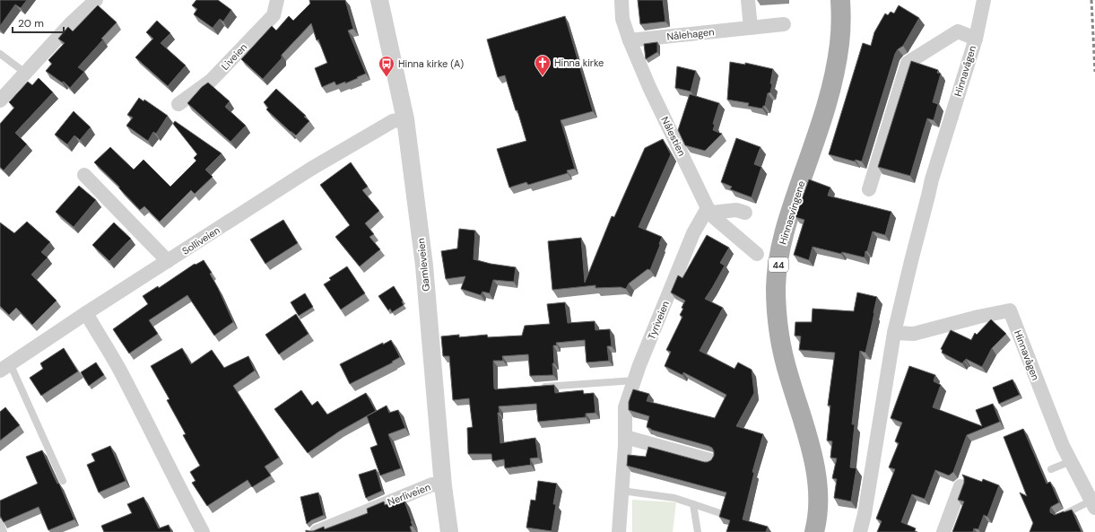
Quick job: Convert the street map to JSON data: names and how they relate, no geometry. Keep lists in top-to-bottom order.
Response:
{
  "streets": {
    "main road": ["Hinnasvingene", "44"],
    "street": [
      "Nålehagen",
      "Liveien",
      "Hinnavågen",
      "Nålestien",
      "Solliveien",
      "Gamleveien",
      "Tyriveien",
      "Nerliveien"
    ]
  },
  "crossings": [
    ["Nålehagen", "Nålestien"],
    ["Nålestien", "Tyriveien"],
    ["Solliveien", "Gamleveien"],
    ["Gamleveien", "Nerliveien"]
  ],
  "places": {
    "church": ["Hinna kirke"],
    "bus stop": ["Hinna kirke (A)"]
  },
  "scale_bar": "20 m"
}
